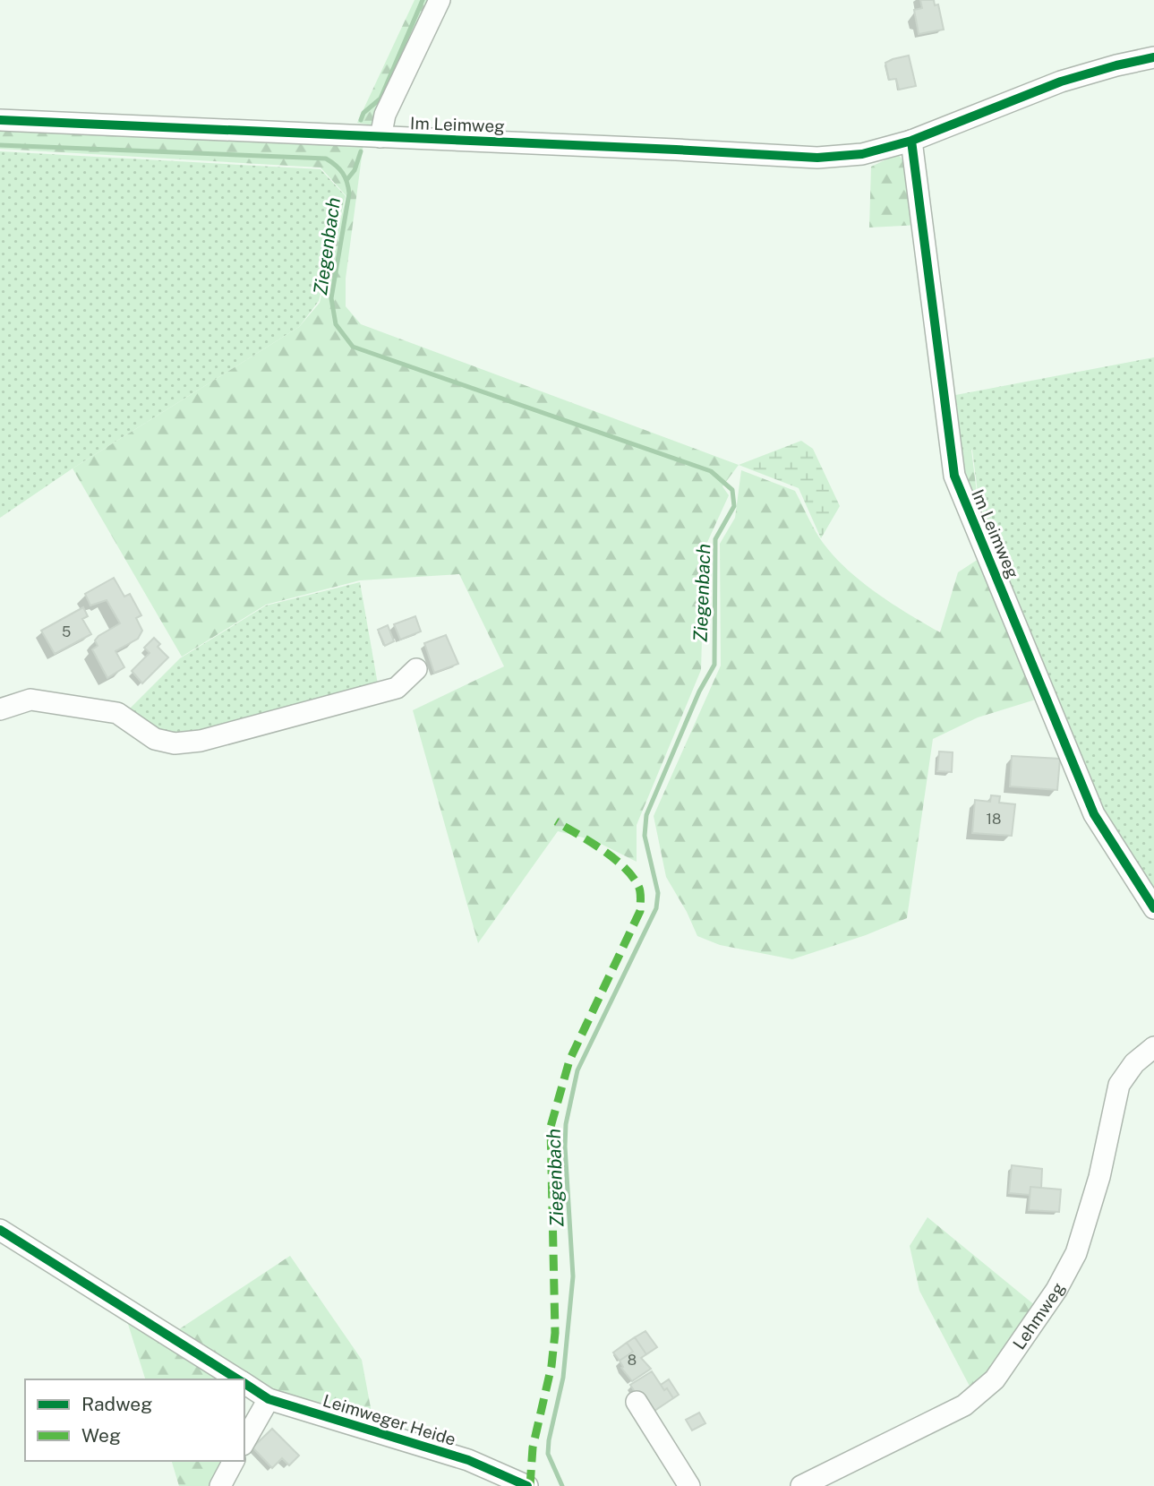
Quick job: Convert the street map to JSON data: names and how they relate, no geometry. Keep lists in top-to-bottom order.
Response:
{
  "streets": {
    "street": ["Im Leimweg", "Lehmweg", "Leimweger Heide"]
  },
  "water": ["Ziegenbach"],
  "house_numbers": ["5", "18", "8"],
  "legend": ["Radweg", "Weg"]
}
